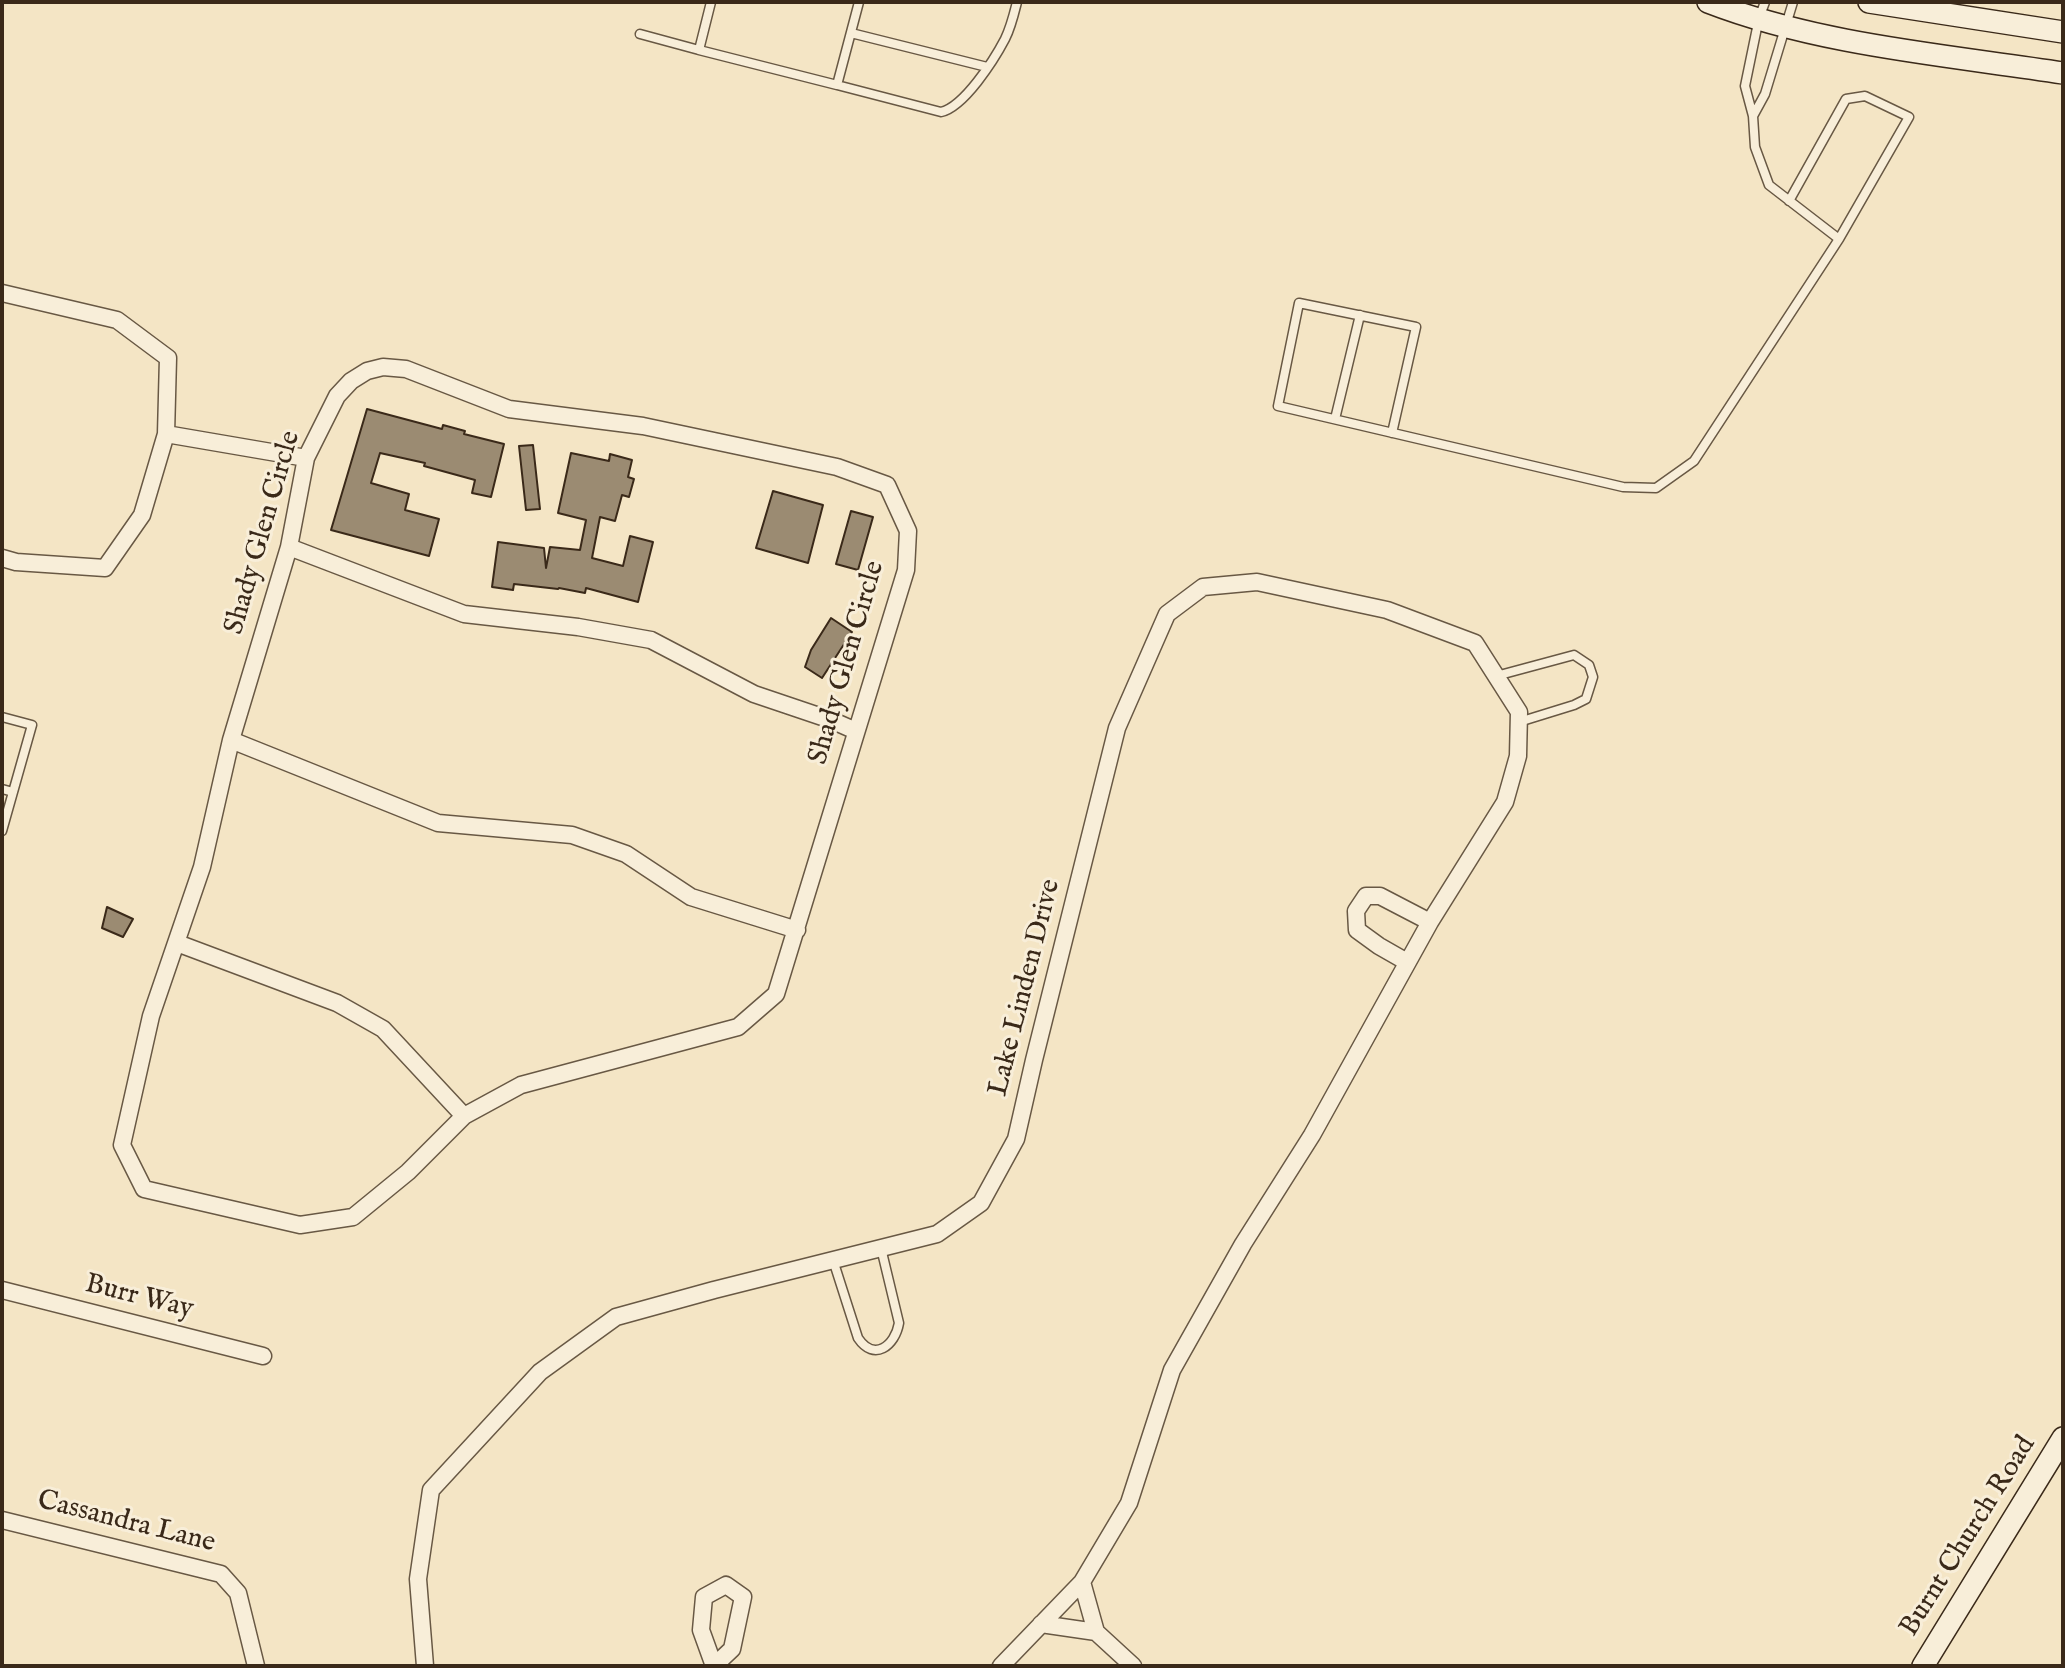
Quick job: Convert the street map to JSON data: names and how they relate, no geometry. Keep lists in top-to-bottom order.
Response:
{
  "streets": {
    "main road": ["Burnt Church Road"],
    "street": [
      "Shady Glen Circle",
      "Lake Linden Drive",
      "Burr Way",
      "Cassandra Lane"
    ]
  }
}
